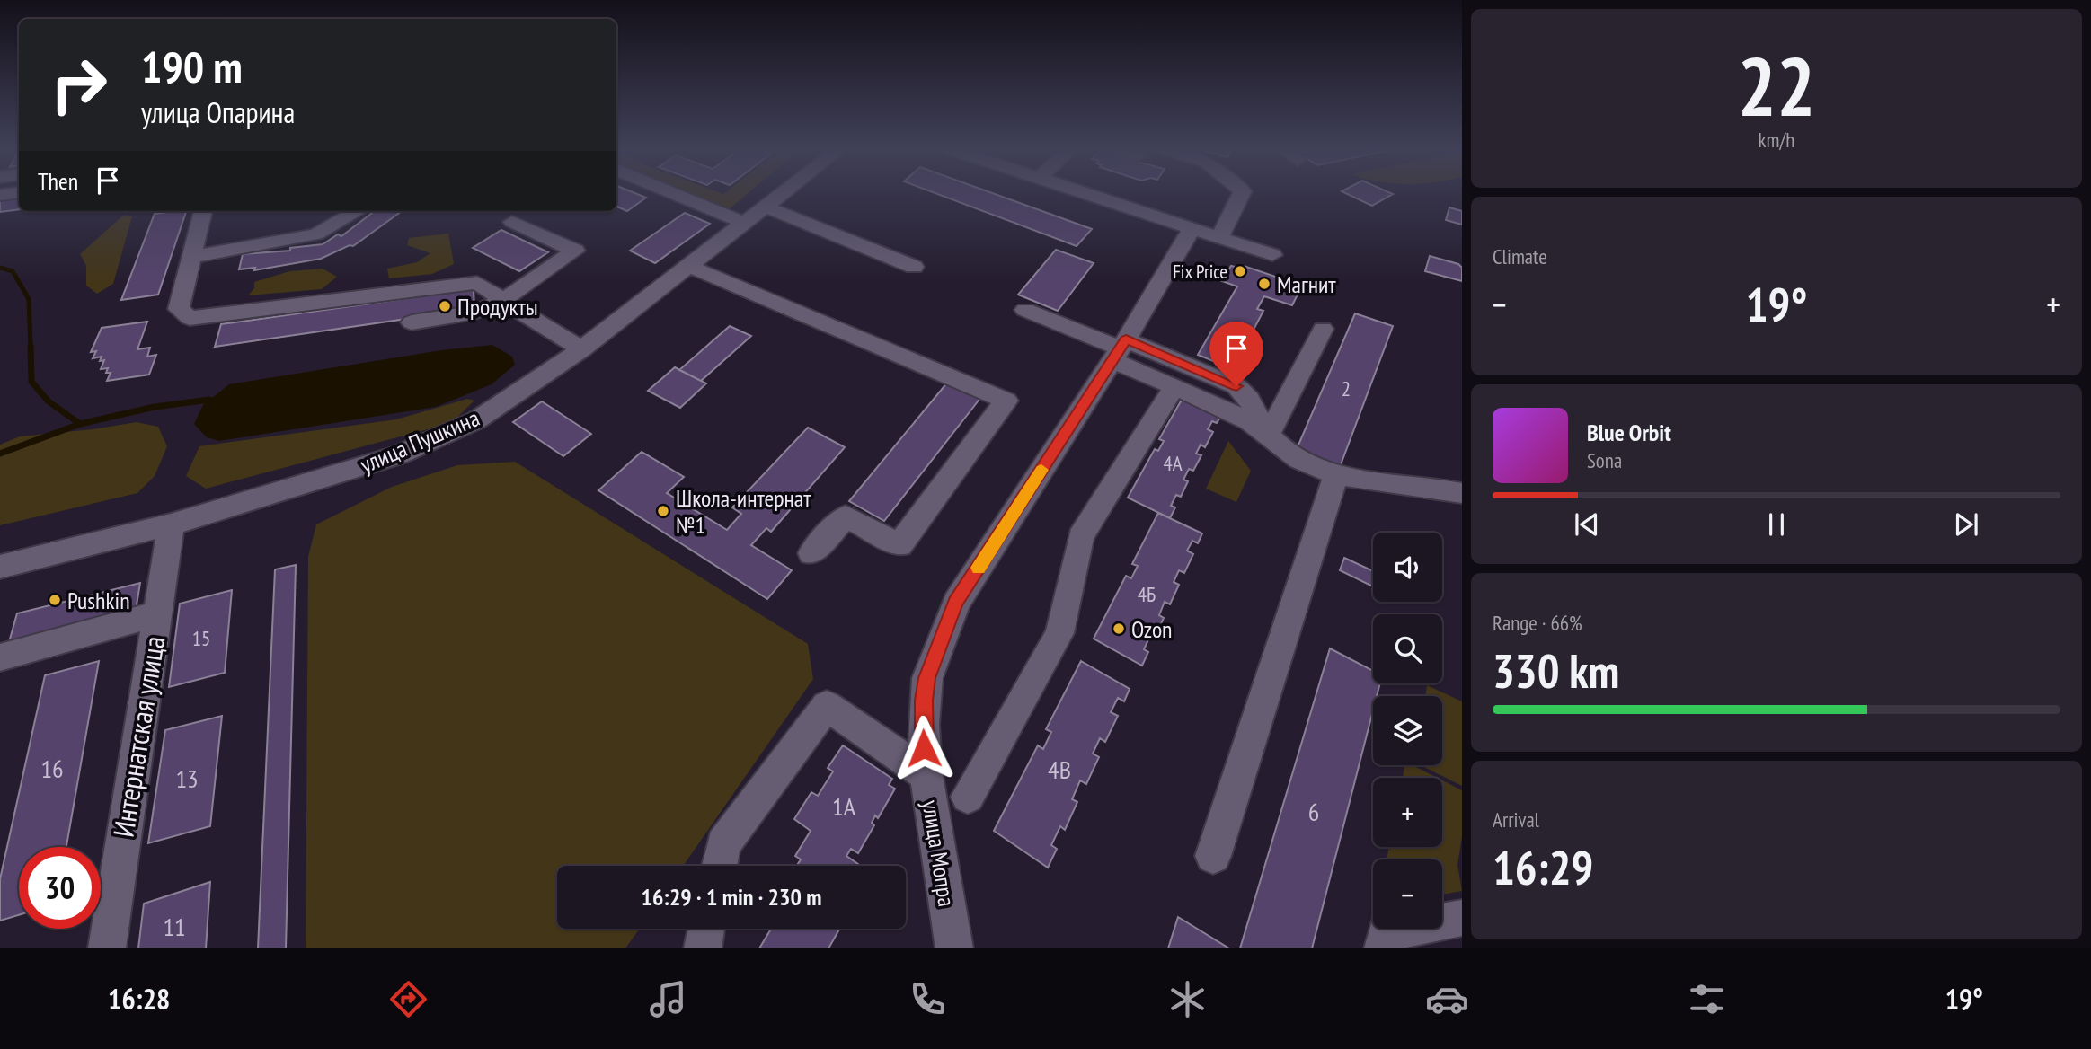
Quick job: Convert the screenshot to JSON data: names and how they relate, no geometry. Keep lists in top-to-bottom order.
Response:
{
  "streets": {
    "street": ["улица Пушкина", "Интернатская улица", "улица Мопра"]
  },
  "crossings": [
    ["улица Пушкина", "Интернатская улица"]
  ],
  "places": [
    "Fix Price",
    "Магнит",
    "Продукты",
    "Школа-интернат №1",
    "Pushkin",
    "Ozon"
  ],
  "house_numbers": [
    "2",
    "4А",
    "4Б",
    "15",
    "16",
    "4В",
    "13",
    "1А",
    "6",
    "11"
  ],
  "page": {
    "tile": [
      ["22", "km/h"],
      "Climate",
      ["Range · 66%", "330 km"],
      ["Arrival", "16:29"]
    ],
    "turn": ["190 m", "улица Опарина"],
    "then": "Then",
    "heat": ["−", "19°", "+"],
    "song": ["Blue Orbit", "Sona"],
    "map_buttons": ["+", "−"],
    "limit": "30",
    "trip": "16:29 · 1 min · 230 m",
    "tabs": ["16:28", "19°"]
  }
}
